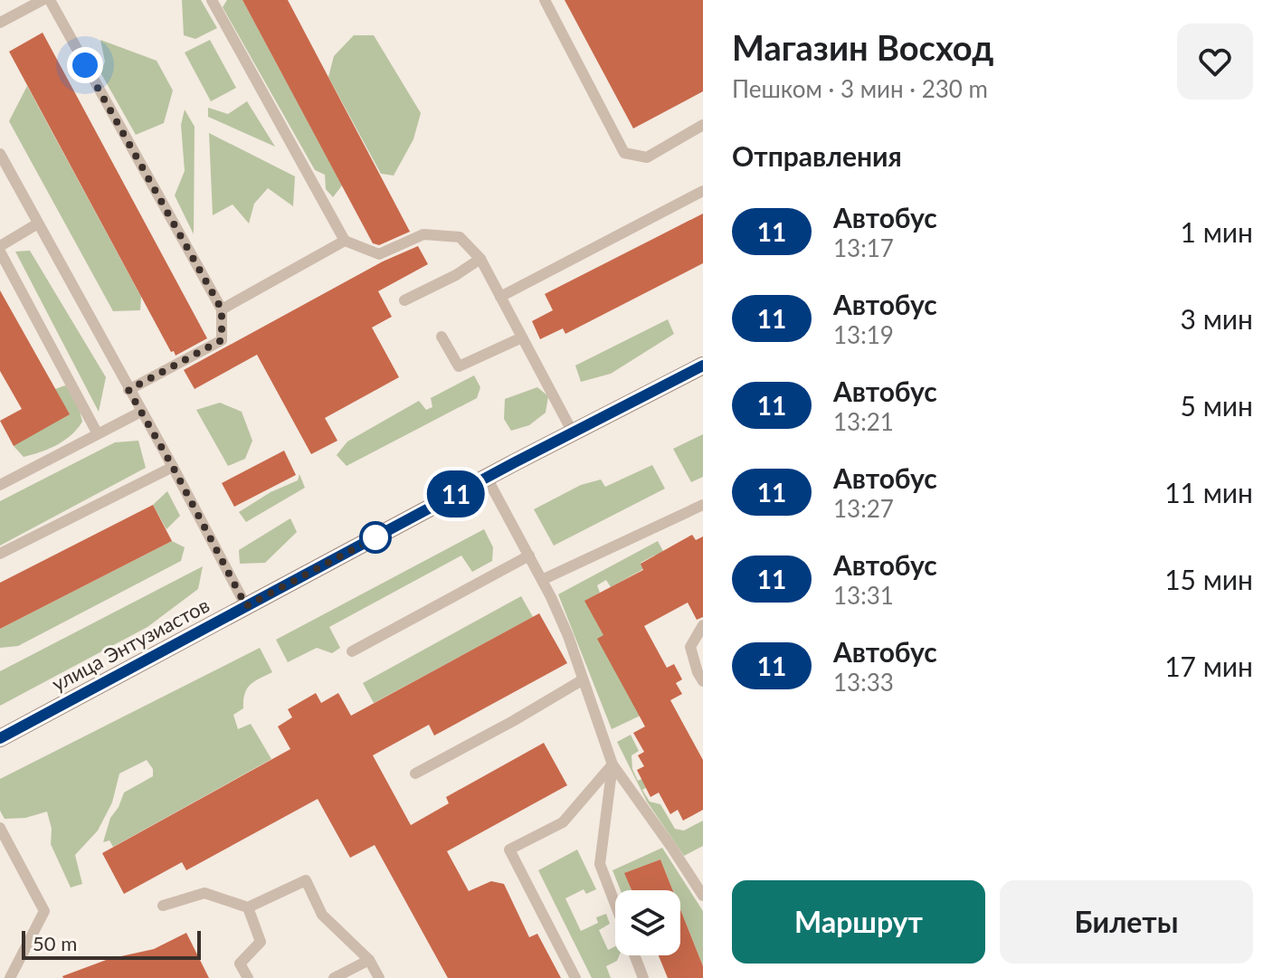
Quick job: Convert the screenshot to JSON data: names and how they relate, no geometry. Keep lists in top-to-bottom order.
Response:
{
  "streets": {
    "main road": ["улица Энтузиастов"]
  },
  "lines": ["bus line 11"],
  "scale_bar": "50 m",
  "page": {
    "on_map": "11",
    "heading": [
      ["Магазин Восход", "Пешком · 3 мин · 230 m"],
      "Отправления"
    ],
    "list": [
      {
        "mark": "11",
        "name": "Автобус",
        "note": "13:17",
        "value": "1 мин"
      },
      {
        "mark": "11",
        "name": "Автобус",
        "note": "13:19",
        "value": "3 мин"
      },
      {
        "mark": "11",
        "name": "Автобус",
        "note": "13:21",
        "value": "5 мин"
      },
      {
        "mark": "11",
        "name": "Автобус",
        "note": "13:27",
        "value": "11 мин"
      },
      {
        "mark": "11",
        "name": "Автобус",
        "note": "13:31",
        "value": "15 мин"
      },
      {
        "mark": "11",
        "name": "Автобус",
        "note": "13:33",
        "value": "17 мин"
      }
    ],
    "buttons": ["Маршрут", "Билеты"],
    "scale": "50 m"
  }
}
